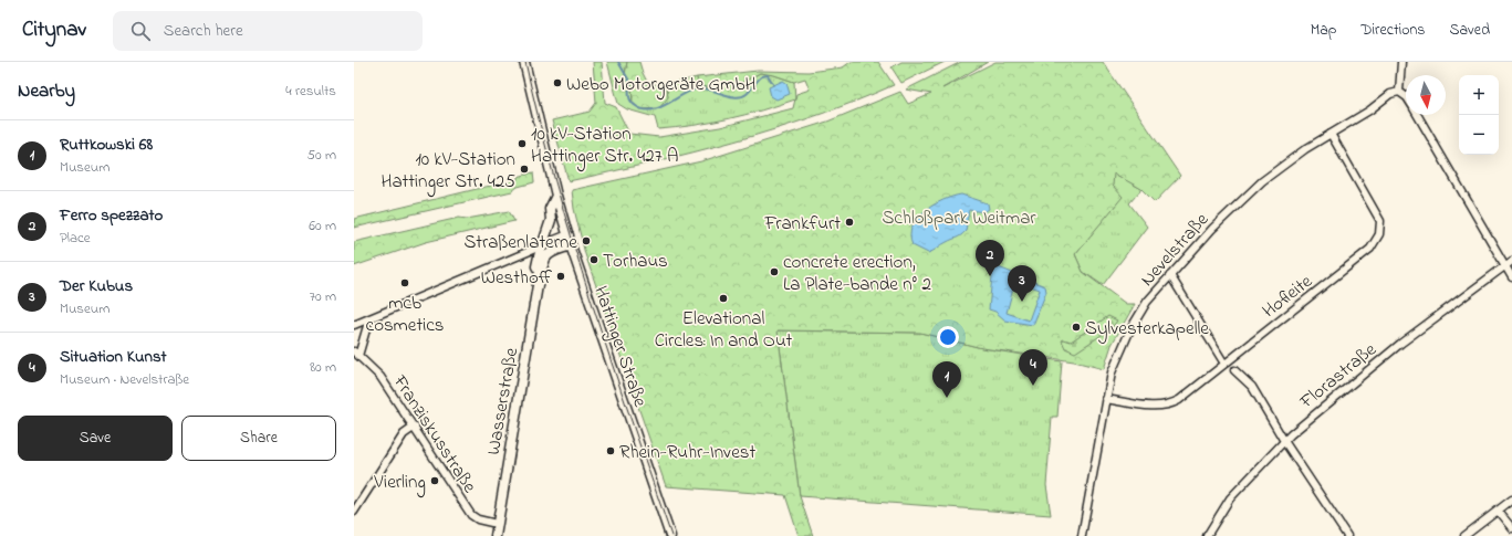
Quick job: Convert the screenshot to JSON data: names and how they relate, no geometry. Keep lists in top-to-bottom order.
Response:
{
  "streets": {
    "main road": ["Hattinger Straße", "Wasserstraße"],
    "street": [
      "Nevelstraße",
      "Hofleite",
      "Florastraße",
      "Franziskusstraße"
    ]
  },
  "crossings": [
    ["Nevelstraße", "Hofleite"],
    ["Hattinger Straße", "Wasserstraße"],
    ["Wasserstraße", "Franziskusstraße"]
  ],
  "parks": ["Schloßpark Weitmar"],
  "places": [
    "Webo Motorgeräte GmbH",
    "10 kV-Station Hattinger Str. 427 A",
    "10 kV-Station Hattinger Str. 425",
    "Frankfurt",
    "Straßenlaterne",
    "Torhaus",
    "concrete erection, La Plate-bande n° 2",
    "Westhoff",
    "mcb cosmetics",
    "Elevational Circles: In and Out",
    "Sylvesterkapelle",
    "Rhein-Ruhr-Invest",
    "Vierling"
  ],
  "north": "bottom",
  "page": {
    "header": "Citynav",
    "search": "Search here",
    "nav": ["Map", "Directions", "Saved"],
    "heading": ["Nearby", "4 results"],
    "map_buttons": ["+", "−"],
    "list": [
      {
        "mark": "1",
        "name": "Ruttkowski 68",
        "note": "Museum",
        "value": "50 m"
      },
      {
        "mark": "2",
        "name": "Ferro spezzato",
        "note": "Place",
        "value": "60 m"
      },
      {
        "mark": "3",
        "name": "Der Kubus",
        "note": "Museum",
        "value": "70 m"
      },
      {
        "mark": "4",
        "name": "Situation Kunst",
        "note": "Museum · Nevelstraße",
        "value": "80 m"
      }
    ],
    "pins": [
      "2",
      "3",
      "4",
      "1"
    ],
    "buttons": ["Save", "Share"]
  }
}
